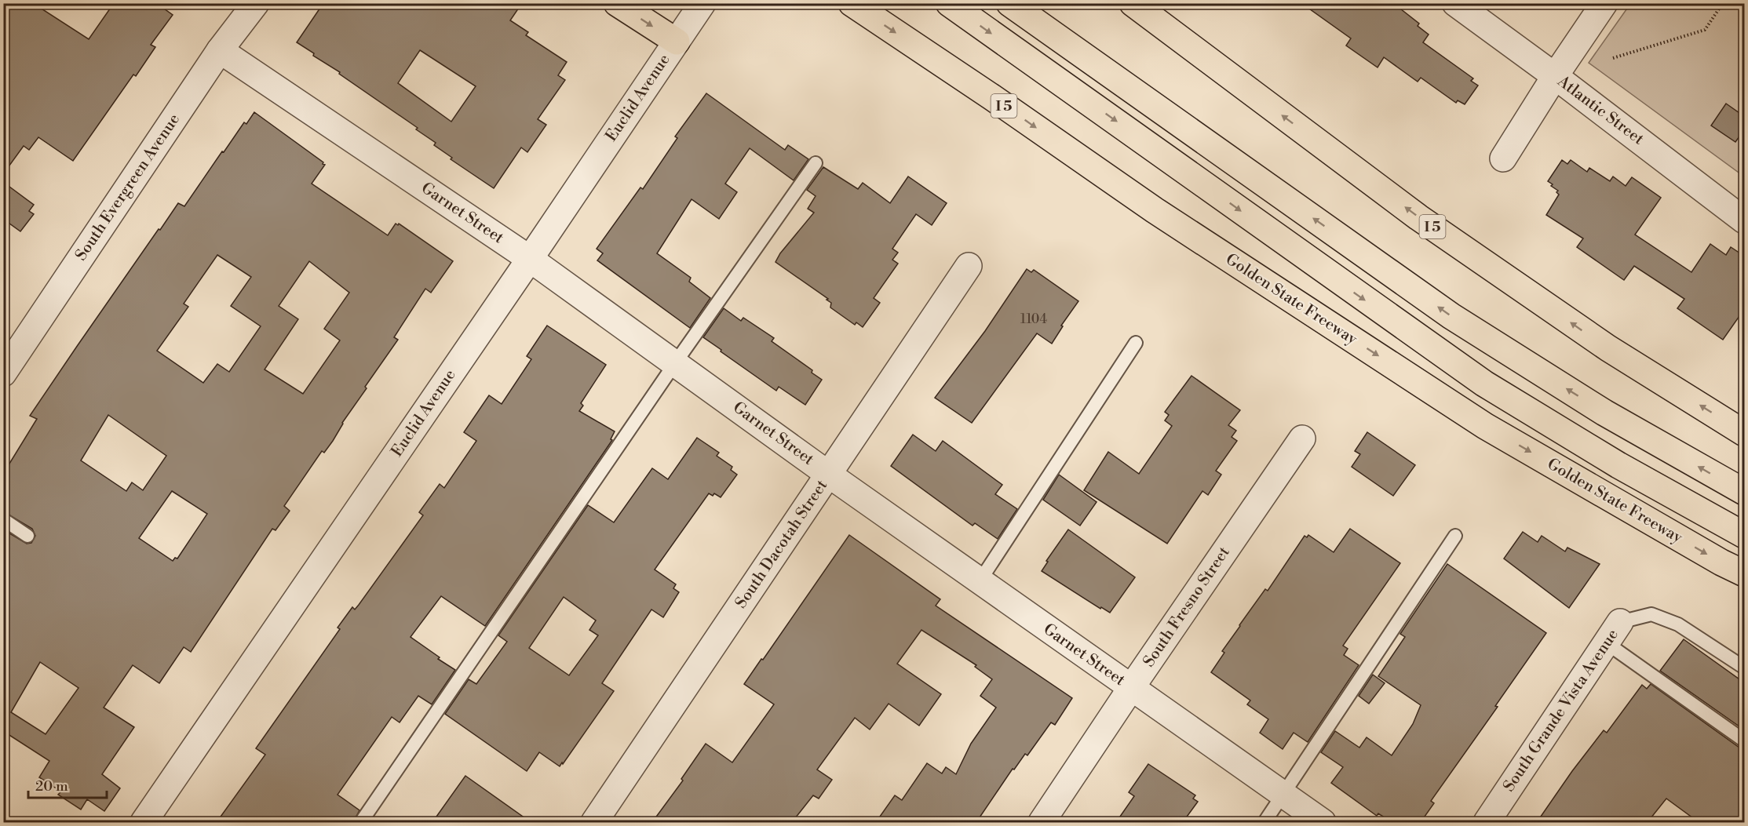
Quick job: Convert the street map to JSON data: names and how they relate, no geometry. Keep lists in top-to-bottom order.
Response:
{
  "streets": {
    "highway": ["I 5", "Golden State Freeway"],
    "street": [
      "Euclid Avenue",
      "Atlantic Street",
      "South Evergreen Avenue",
      "Garnet Street",
      "South Dacotah Street",
      "South Fresno Street",
      "South Grande Vista Avenue"
    ]
  },
  "crossings": [
    ["Euclid Avenue", "Garnet Street"],
    ["South Evergreen Avenue", "Garnet Street"],
    ["Garnet Street", "South Dacotah Street"],
    ["Garnet Street", "South Fresno Street"]
  ],
  "house_numbers": ["1104"],
  "scale_bar": "20 m"
}
